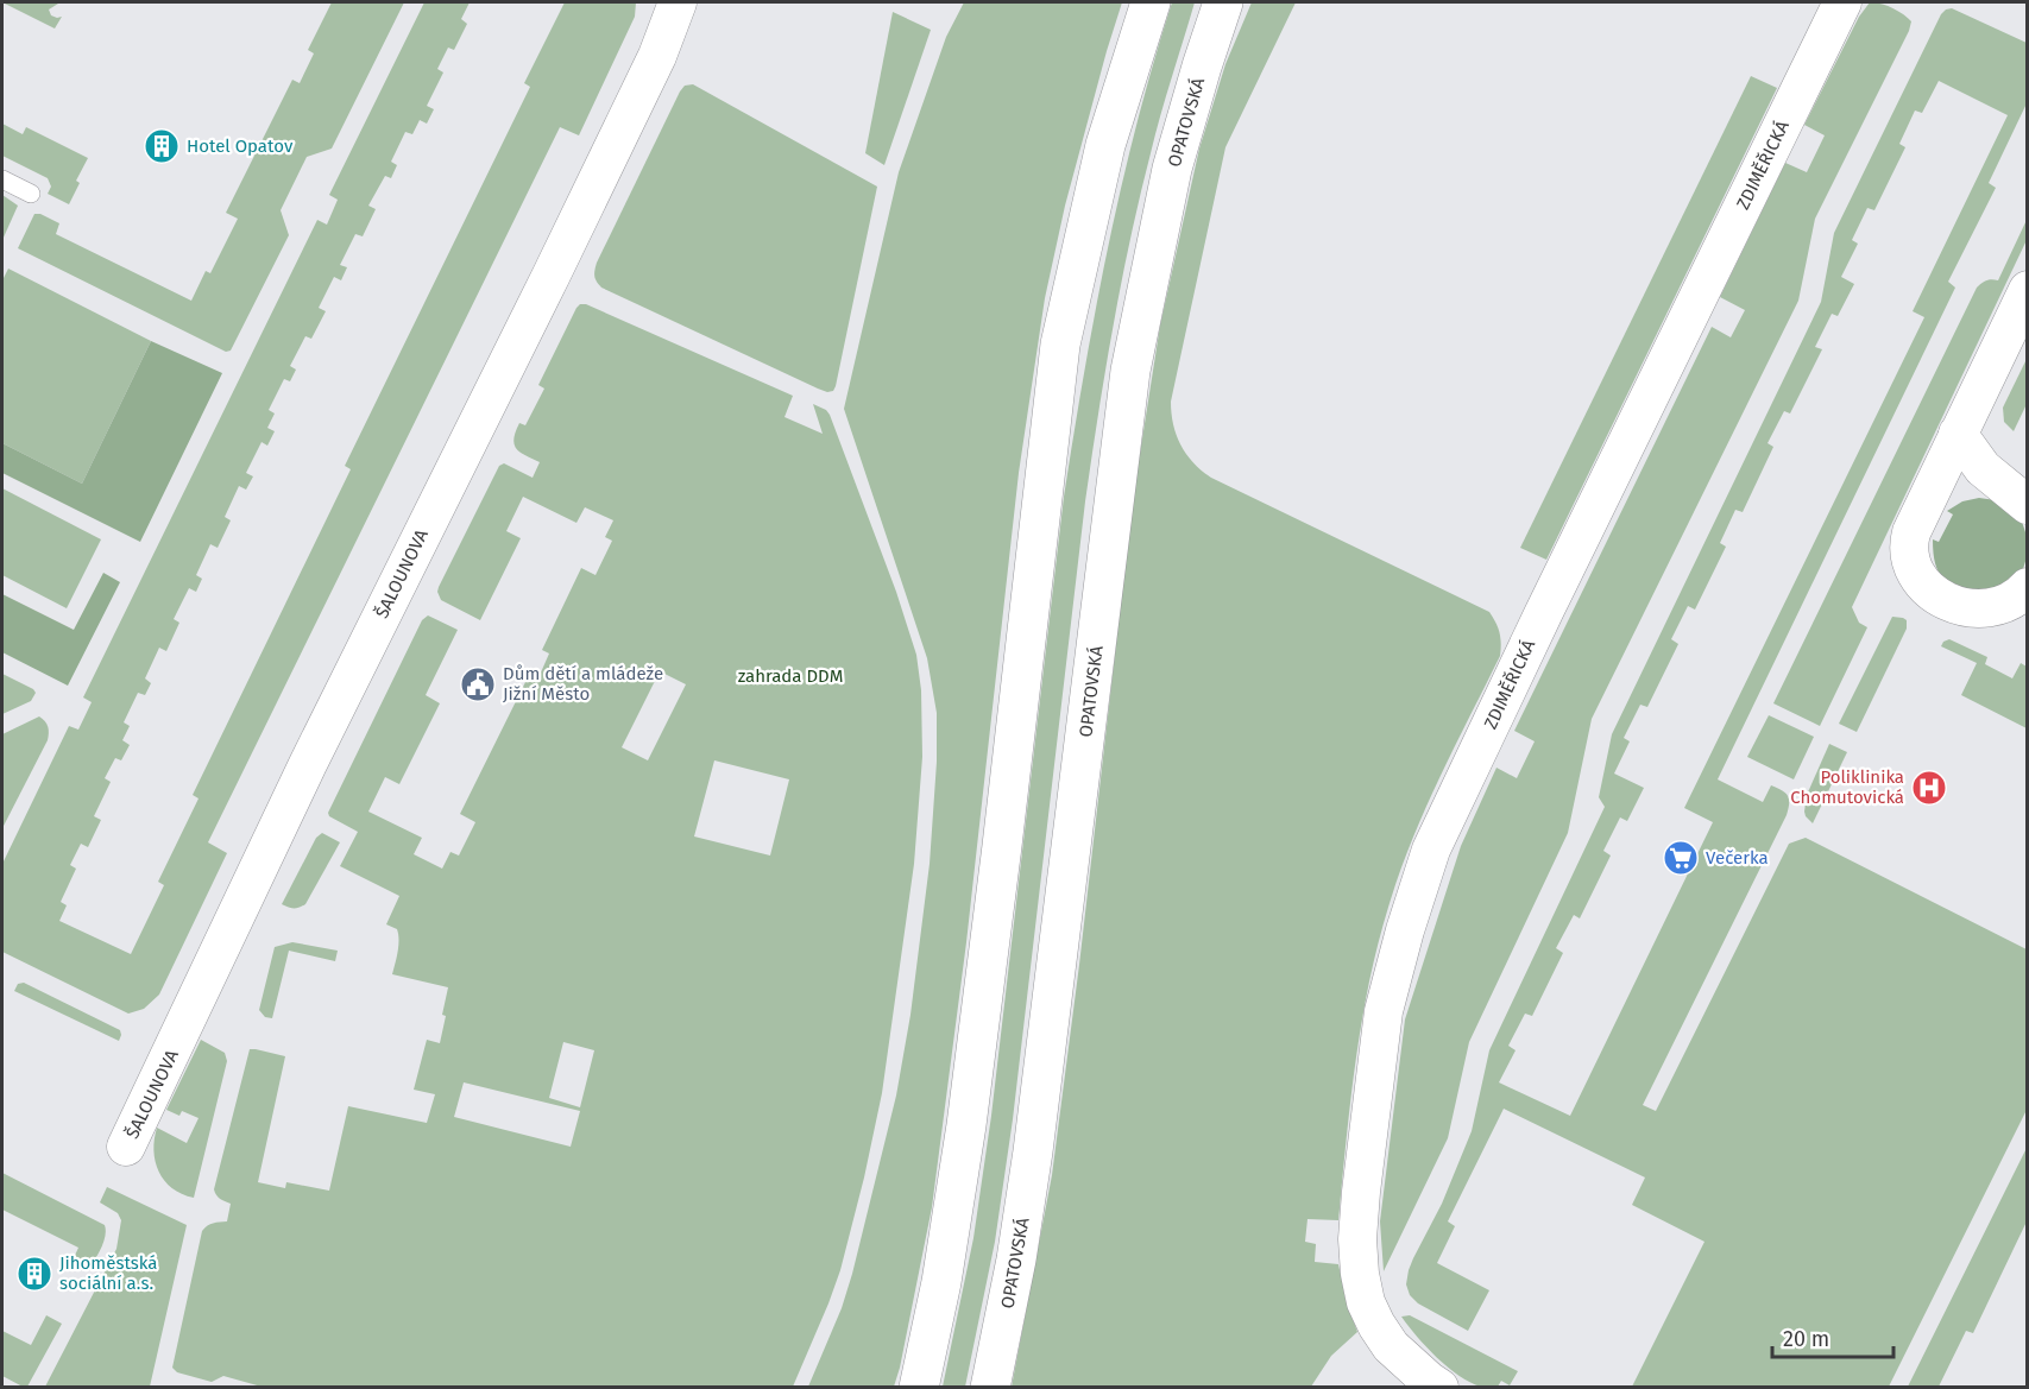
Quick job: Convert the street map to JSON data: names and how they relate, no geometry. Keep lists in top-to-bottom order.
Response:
{
  "streets": {
    "main road": ["OPATOVSKÁ"],
    "street": ["ZDIMĚŘICKÁ", "ŠALOUNOVA"]
  },
  "parks": ["zahrada DDM"],
  "places": {
    "building": ["Hotel Opatov", "Jihoměstská sociální a.s."],
    "public building": ["Dům dětí a mládeže Jižní Město"],
    "hospital": ["Poliklinika Chomutovická"],
    "supermarket": ["Večerka"]
  },
  "scale_bar": "20 m"
}
